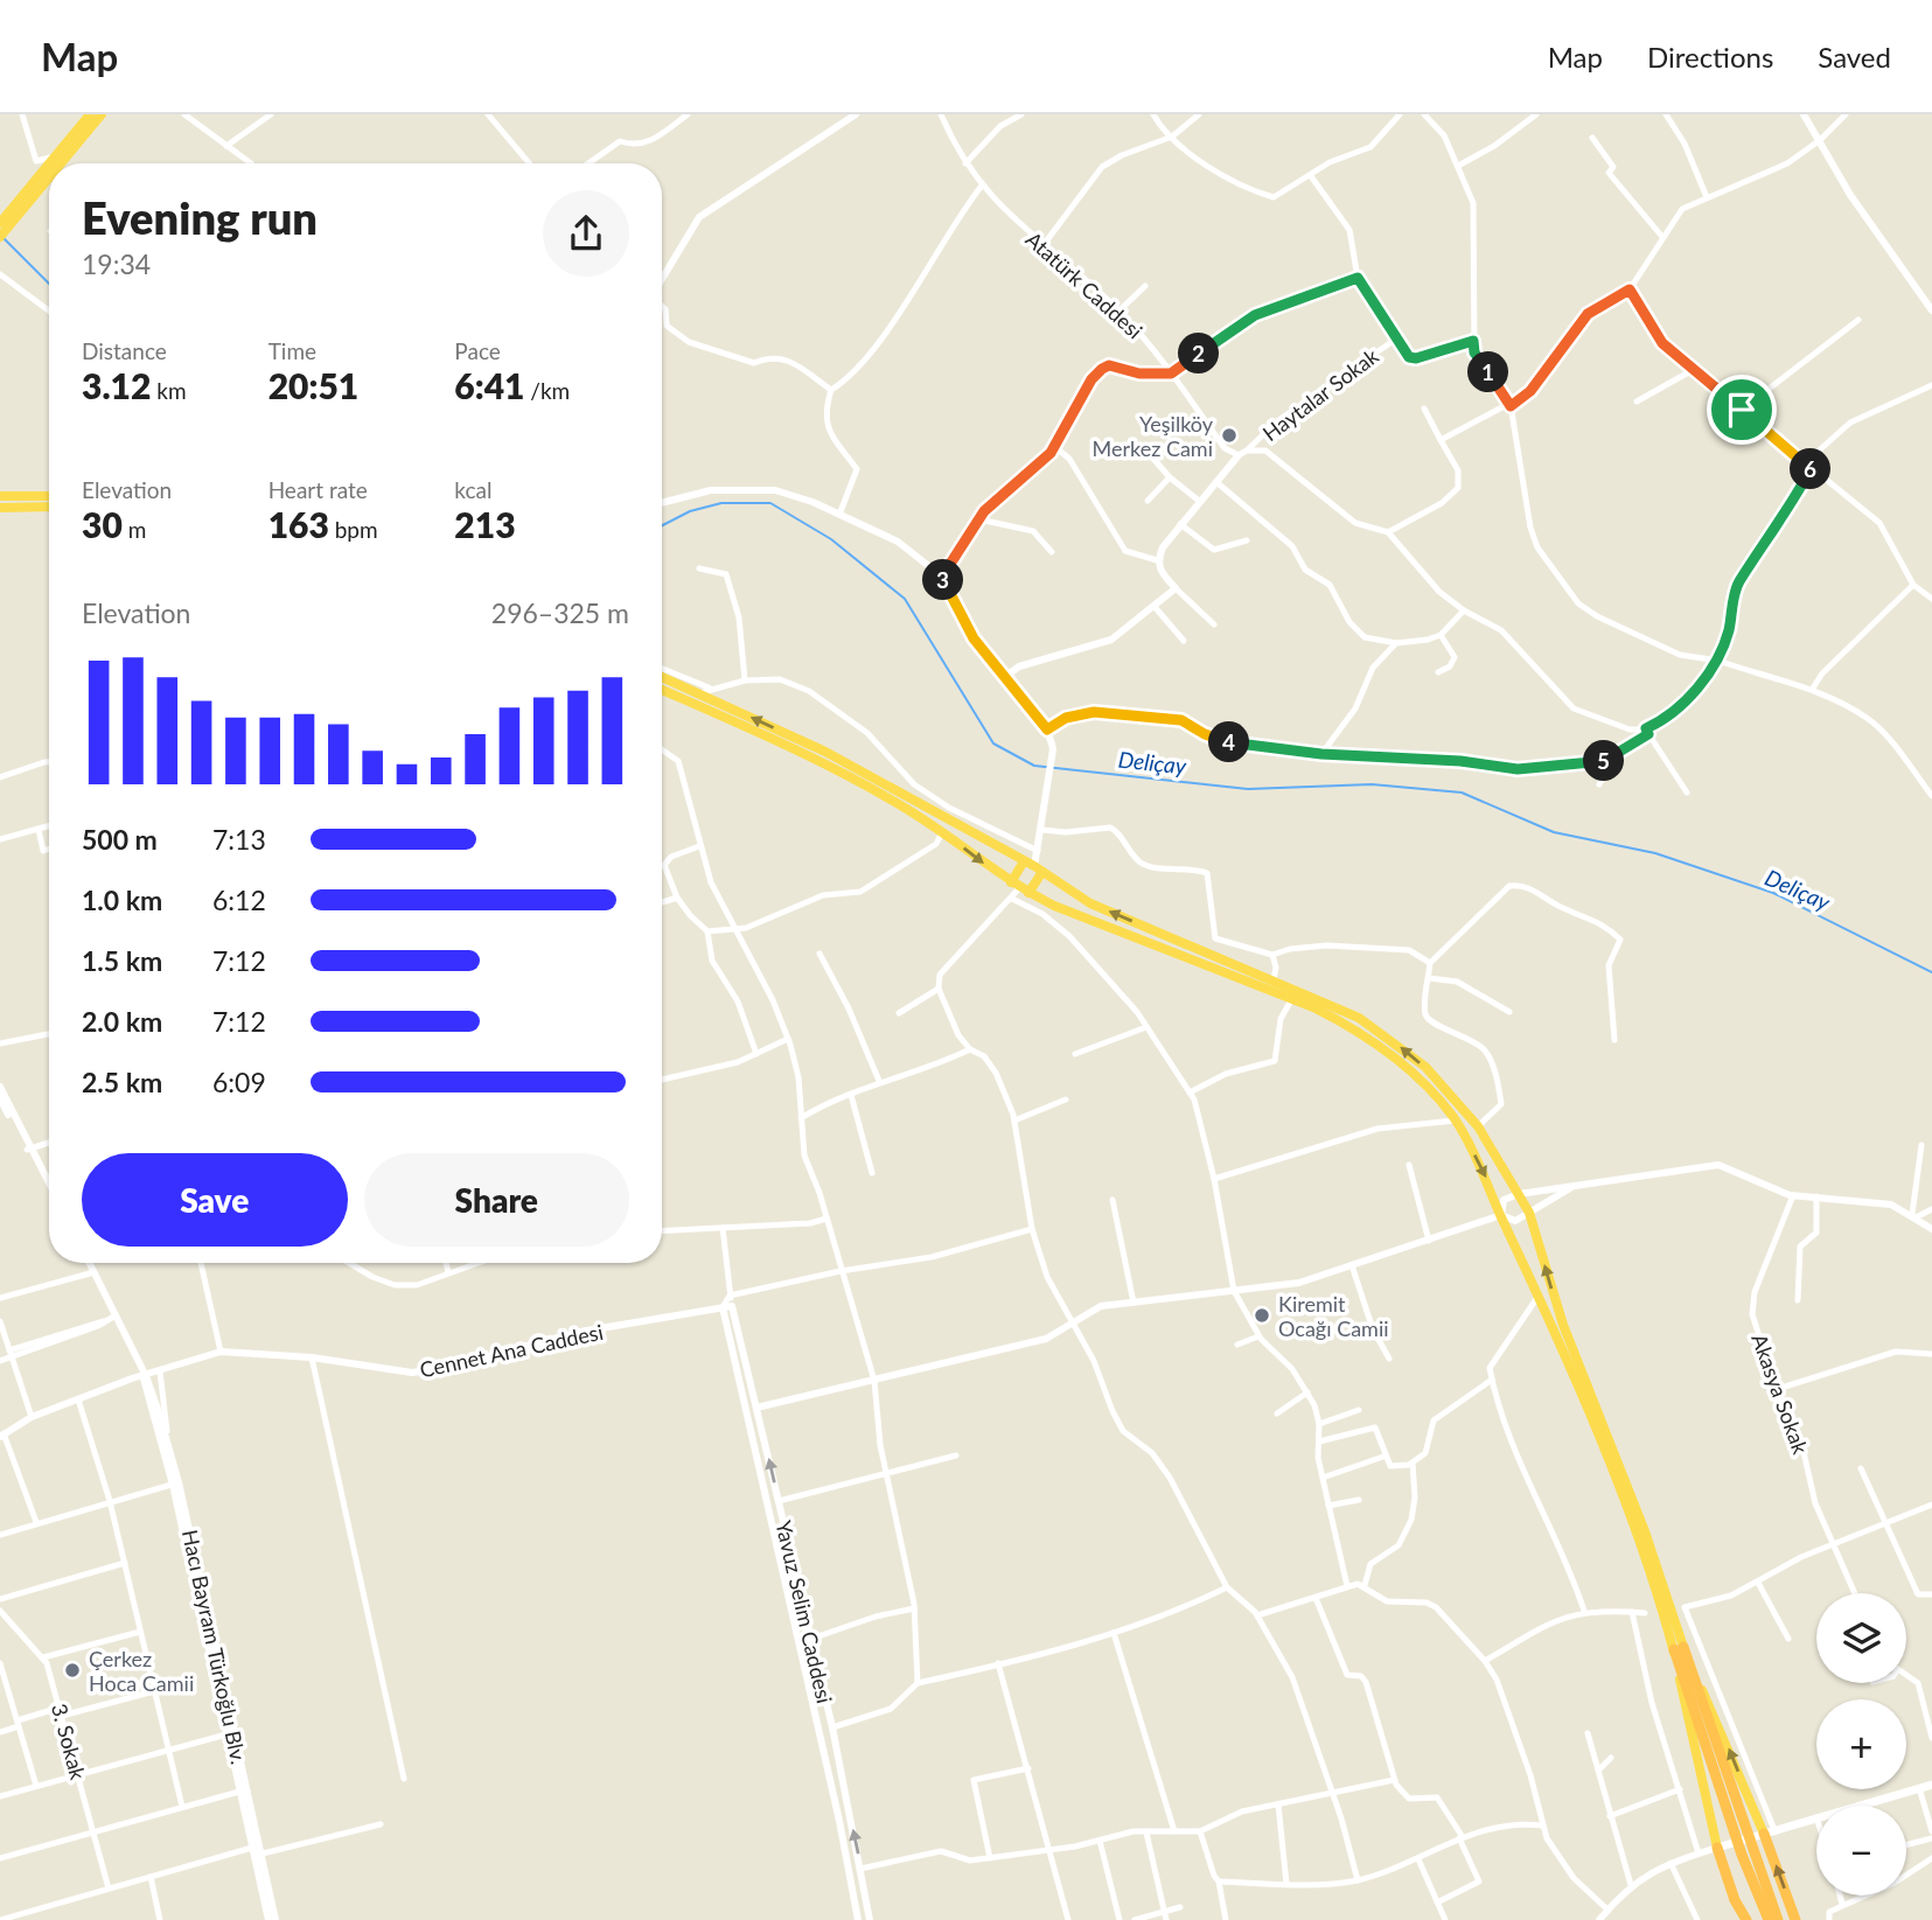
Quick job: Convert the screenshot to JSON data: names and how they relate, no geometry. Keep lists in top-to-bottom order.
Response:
{
  "streets": {
    "street": [
      "Atatürk Caddesi",
      "Haytalar Sokak",
      "Cennet Ana Caddesi",
      "Akasya Sokak",
      "Yavuz Selim Caddesi",
      "Hacı Bayram Türkoğlu Blv.",
      "3. Sokak"
    ]
  },
  "crossings": [
    ["Atatürk Caddesi", "Haytalar Sokak"],
    ["Cennet Ana Caddesi", "Yavuz Selim Caddesi"],
    ["Cennet Ana Caddesi", "Hacı Bayram Türkoğlu Blv."]
  ],
  "water": ["Deliçay"],
  "places": ["Yeşilköy Merkez Cami", "Kiremit Ocağı Camii", "Çerkez Hoca Camii"],
  "page": {
    "header": "Map",
    "nav": ["Map", "Directions", "Saved"],
    "heading": ["Evening run", "19:34"],
    "stats": [
      ["Distance", "3.12 km"],
      ["Time", "20:51"],
      ["Pace", "6:41 /km"],
      ["Elevation", "30 m"],
      ["Heart rate", "163 bpm"],
      ["kcal", "213"]
    ],
    "pins": [
      "2",
      "1",
      "6",
      "3",
      "4",
      "5"
    ],
    "chart": ["Elevation", "296–325 m"],
    "list": [
      {
        "name": "500 m",
        "note": "7:13"
      },
      {
        "name": "1.0 km",
        "note": "6:12"
      },
      {
        "name": "1.5 km",
        "note": "7:12"
      },
      {
        "name": "2.0 km",
        "note": "7:12"
      },
      {
        "name": "2.5 km",
        "note": "6:09"
      }
    ],
    "buttons": ["Save", "Share"],
    "map_buttons": ["+", "−"]
  }
}
